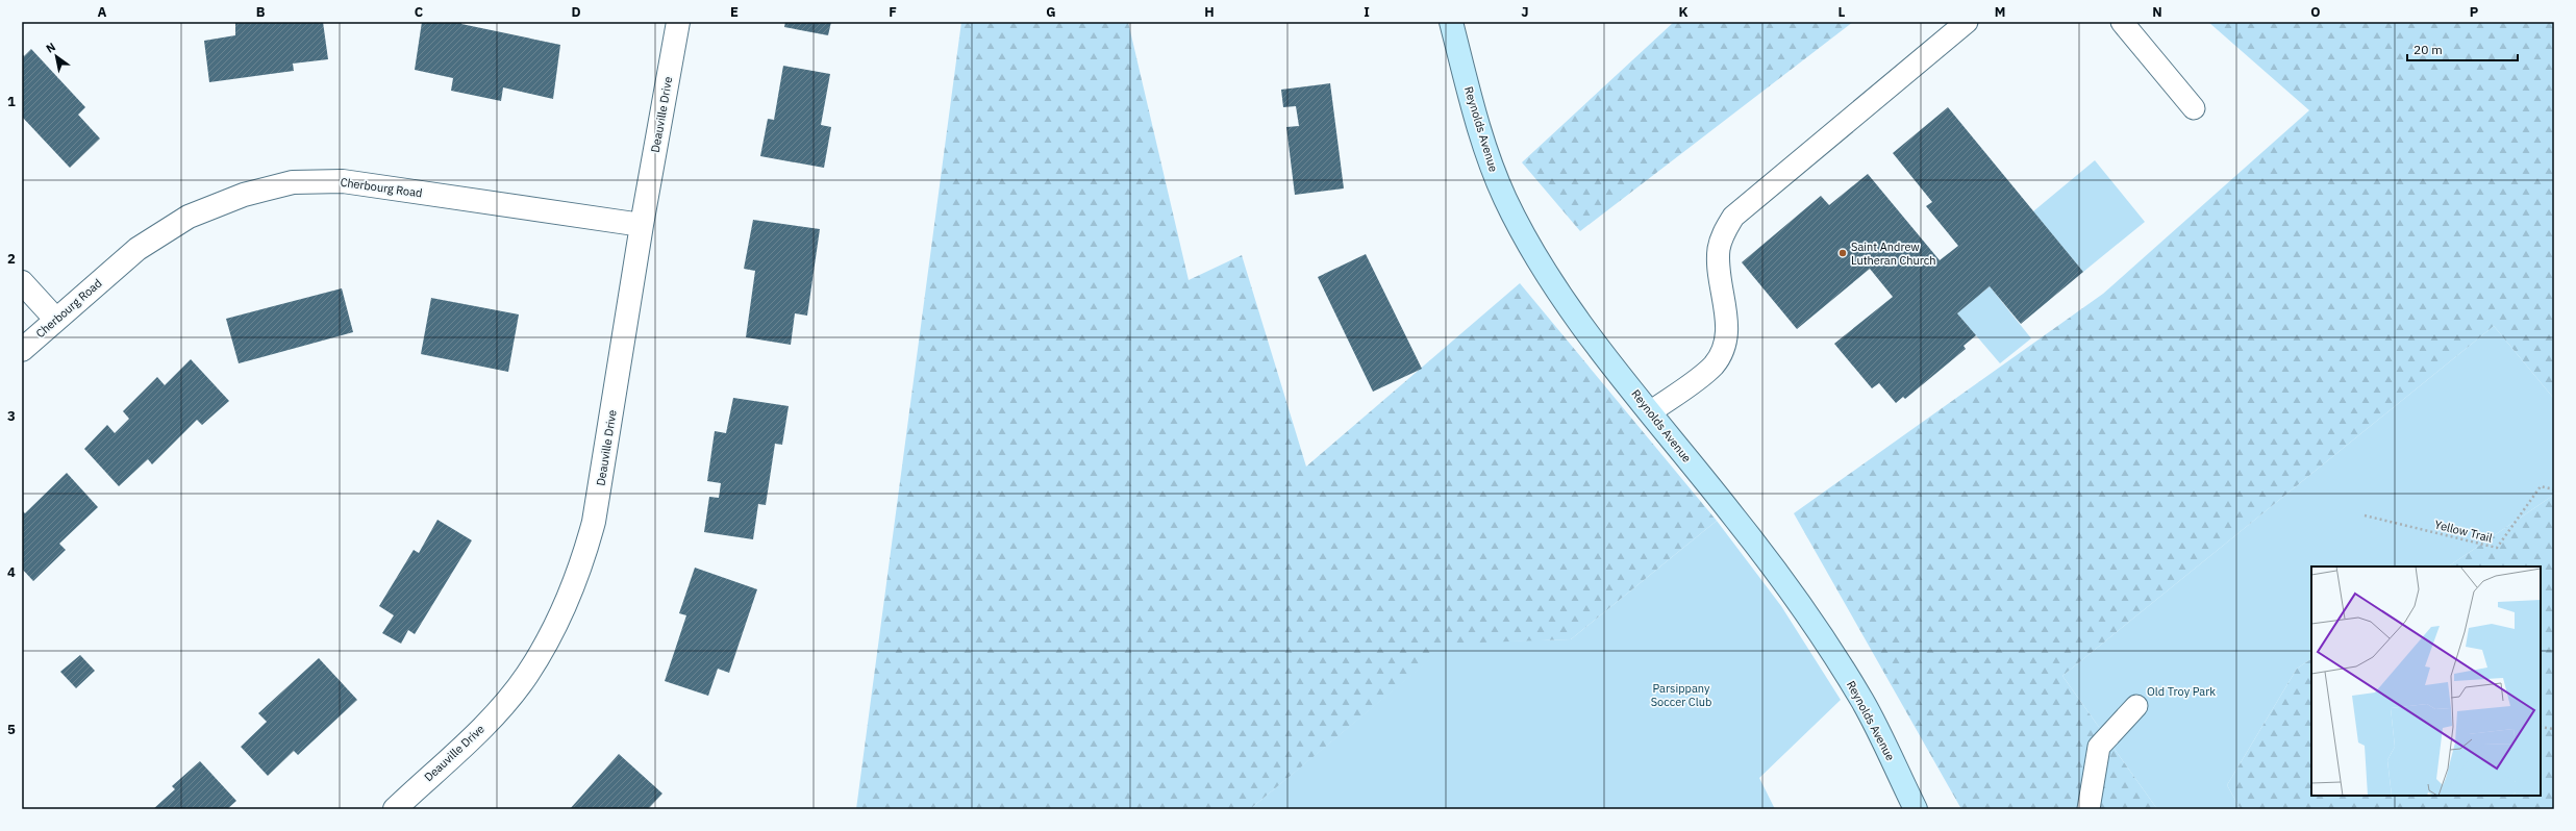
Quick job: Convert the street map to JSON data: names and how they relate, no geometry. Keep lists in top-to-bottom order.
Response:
{
  "streets": {
    "street": ["Deauville Drive", "Reynolds Avenue", "Cherbourg Road"],
    "path": ["Yellow Trail"]
  },
  "crossings": [
    ["Deauville Drive", "Cherbourg Road"]
  ],
  "parks": ["Parsippany Soccer Club", "Old Troy Park"],
  "places": ["Saint Andrew Lutheran Church"],
  "scale_bar": "20 m",
  "north": "top left",
  "grid": {
    "columns": [
      "A",
      "B",
      "C",
      "D",
      "E",
      "F",
      "G",
      "H",
      "I",
      "J",
      "K",
      "L",
      "M",
      "N",
      "O",
      "P"
    ],
    "rows": [
      "1",
      "2",
      "3",
      "4",
      "5"
    ]
  }
}
